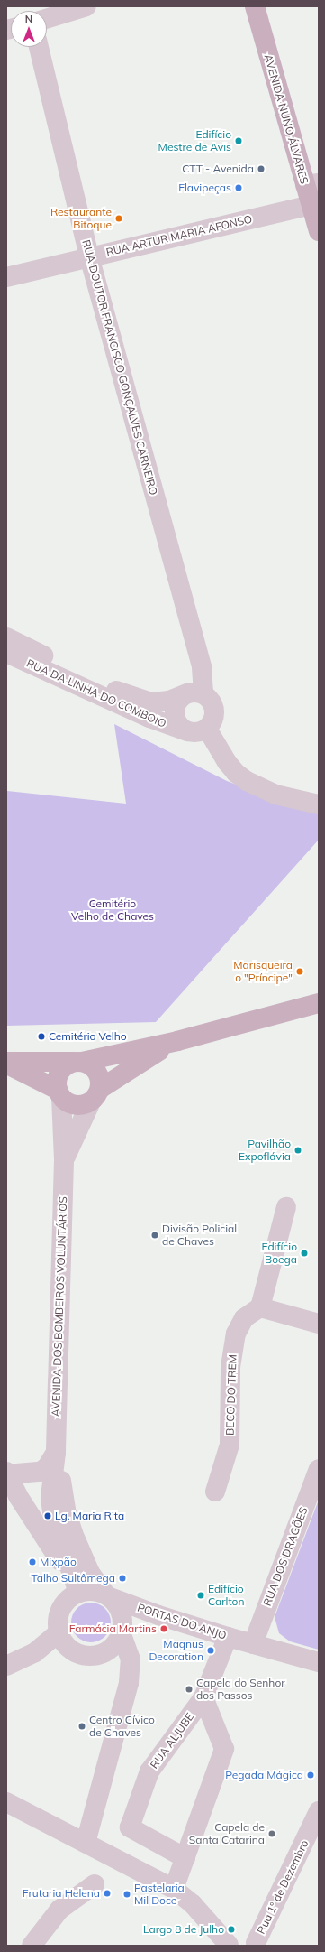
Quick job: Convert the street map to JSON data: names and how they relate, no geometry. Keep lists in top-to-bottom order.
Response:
{
  "streets": {
    "main road": ["AVENIDA NUNO ÁLVARES"],
    "street": [
      "RUA ARTUR MARIA AFONSO",
      "RUA DOUTOR FRANCISCO GONÇALVES CARNEIRO",
      "RUA DA LINHA DO COMBOIO",
      "AVENIDA DOS BOMBEIROS VOLUNTÁRIOS",
      "BECO DO TREM",
      "RUA DOS DRAGÕES",
      "PORTAS DO ANJO",
      "RUA ALJUBE",
      "Rua 1º de Dezembro"
    ]
  },
  "crossings": [
    ["AVENIDA NUNO ÁLVARES", "RUA ARTUR MARIA AFONSO"],
    ["RUA ARTUR MARIA AFONSO", "RUA DOUTOR FRANCISCO GONÇALVES CARNEIRO"],
    ["RUA DOUTOR FRANCISCO GONÇALVES CARNEIRO", "RUA DA LINHA DO COMBOIO"],
    ["AVENIDA DOS BOMBEIROS VOLUNTÁRIOS", "PORTAS DO ANJO"],
    ["RUA DOS DRAGÕES", "PORTAS DO ANJO"]
  ],
  "parks": ["Cemitério Velho de Chaves"],
  "places": [
    "Edifício Mestre de Avis",
    "CTT - Avenida",
    "Flavipeças",
    "Restaurante Bitoque",
    "Marisqueira o \"Príncipe\"",
    "Cemitério Velho",
    "Pavilhão Expoflávia",
    "Divisão Policial de Chaves",
    "Edifício Boega",
    "Lg. Maria Rita",
    "Mixpão",
    "Talho Sultâmega",
    "Edifício Carlton",
    "Farmácia Martins",
    "Magnus Decoration",
    "Capela do Senhor dos Passos",
    "Centro Cívico de Chaves",
    "Pegada Mágica",
    "Capela de Santa Catarina",
    "Frutaria Helena",
    "Pastelaria Mil Doce",
    "Largo 8 de Julho"
  ],
  "north": "top"
}
